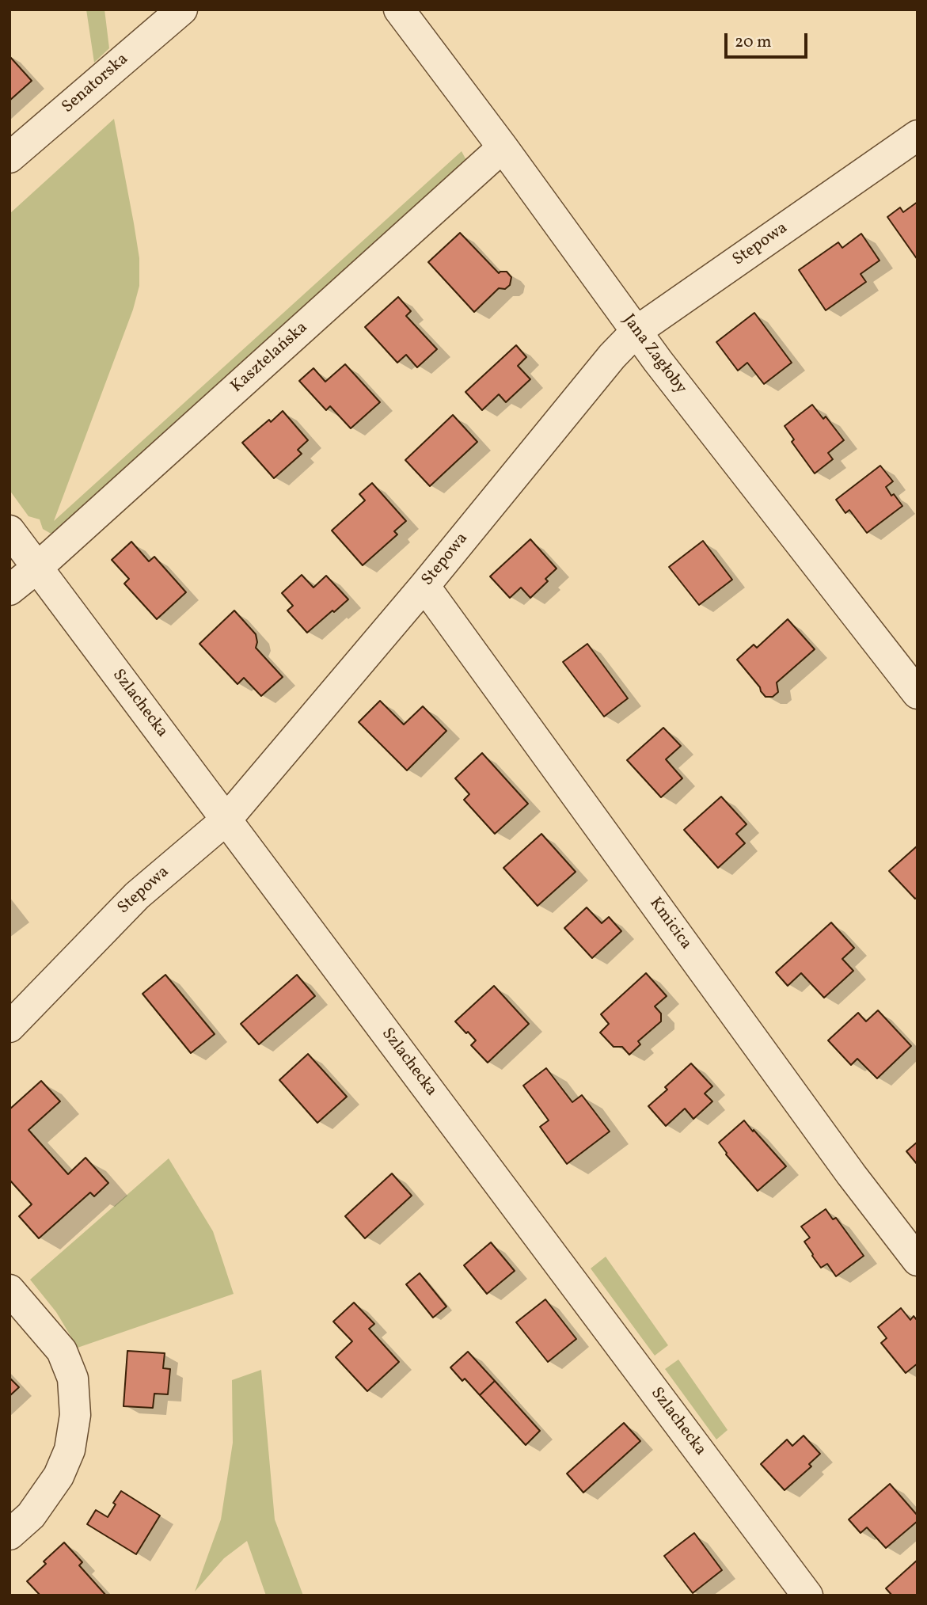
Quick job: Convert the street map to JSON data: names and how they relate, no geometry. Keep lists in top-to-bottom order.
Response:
{
  "streets": {
    "street": [
      "Senatorska",
      "Stepowa",
      "Jana Zagłoby",
      "Kasztelańska",
      "Szlachecka",
      "Kmicica"
    ]
  },
  "crossings": [
    ["Stepowa", "Jana Zagłoby"],
    ["Stepowa", "Szlachecka"],
    ["Stepowa", "Kmicica"],
    ["Jana Zagłoby", "Kasztelańska"],
    ["Kasztelańska", "Szlachecka"]
  ],
  "scale_bar": "20 m"
}
